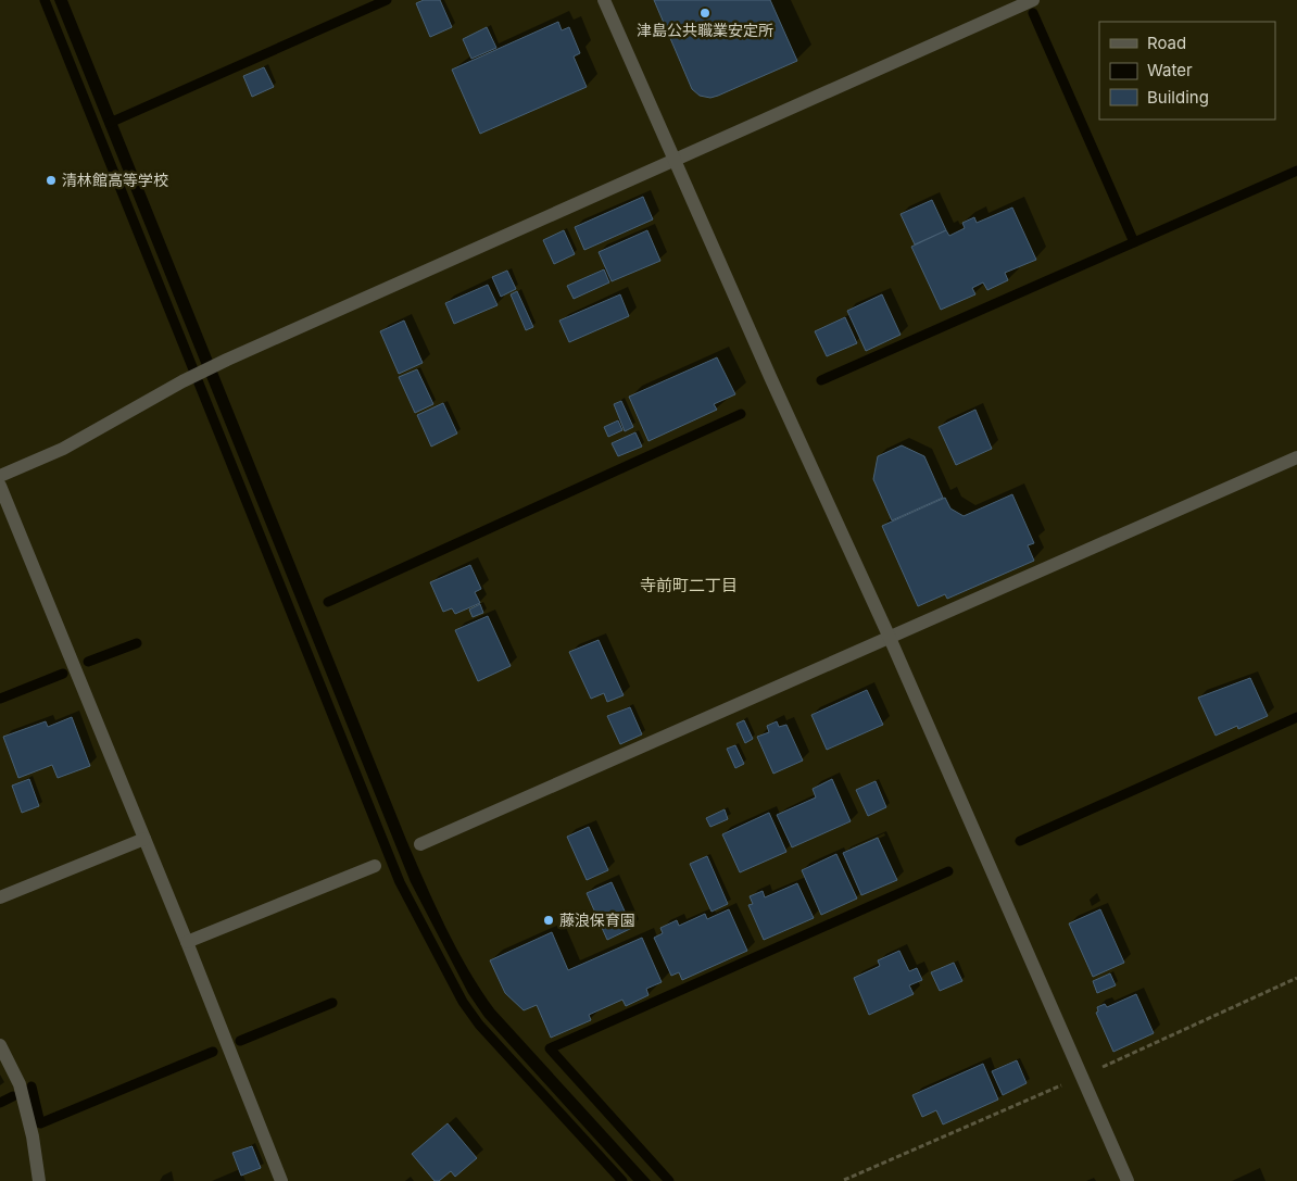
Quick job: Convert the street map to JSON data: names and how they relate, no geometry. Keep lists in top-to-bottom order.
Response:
{
  "districts": ["寺前町二丁目"],
  "places": ["津島公共職業安定所", "清林館高等学校", "藤浪保育園"],
  "legend": ["Road", "Water", "Building"]
}
